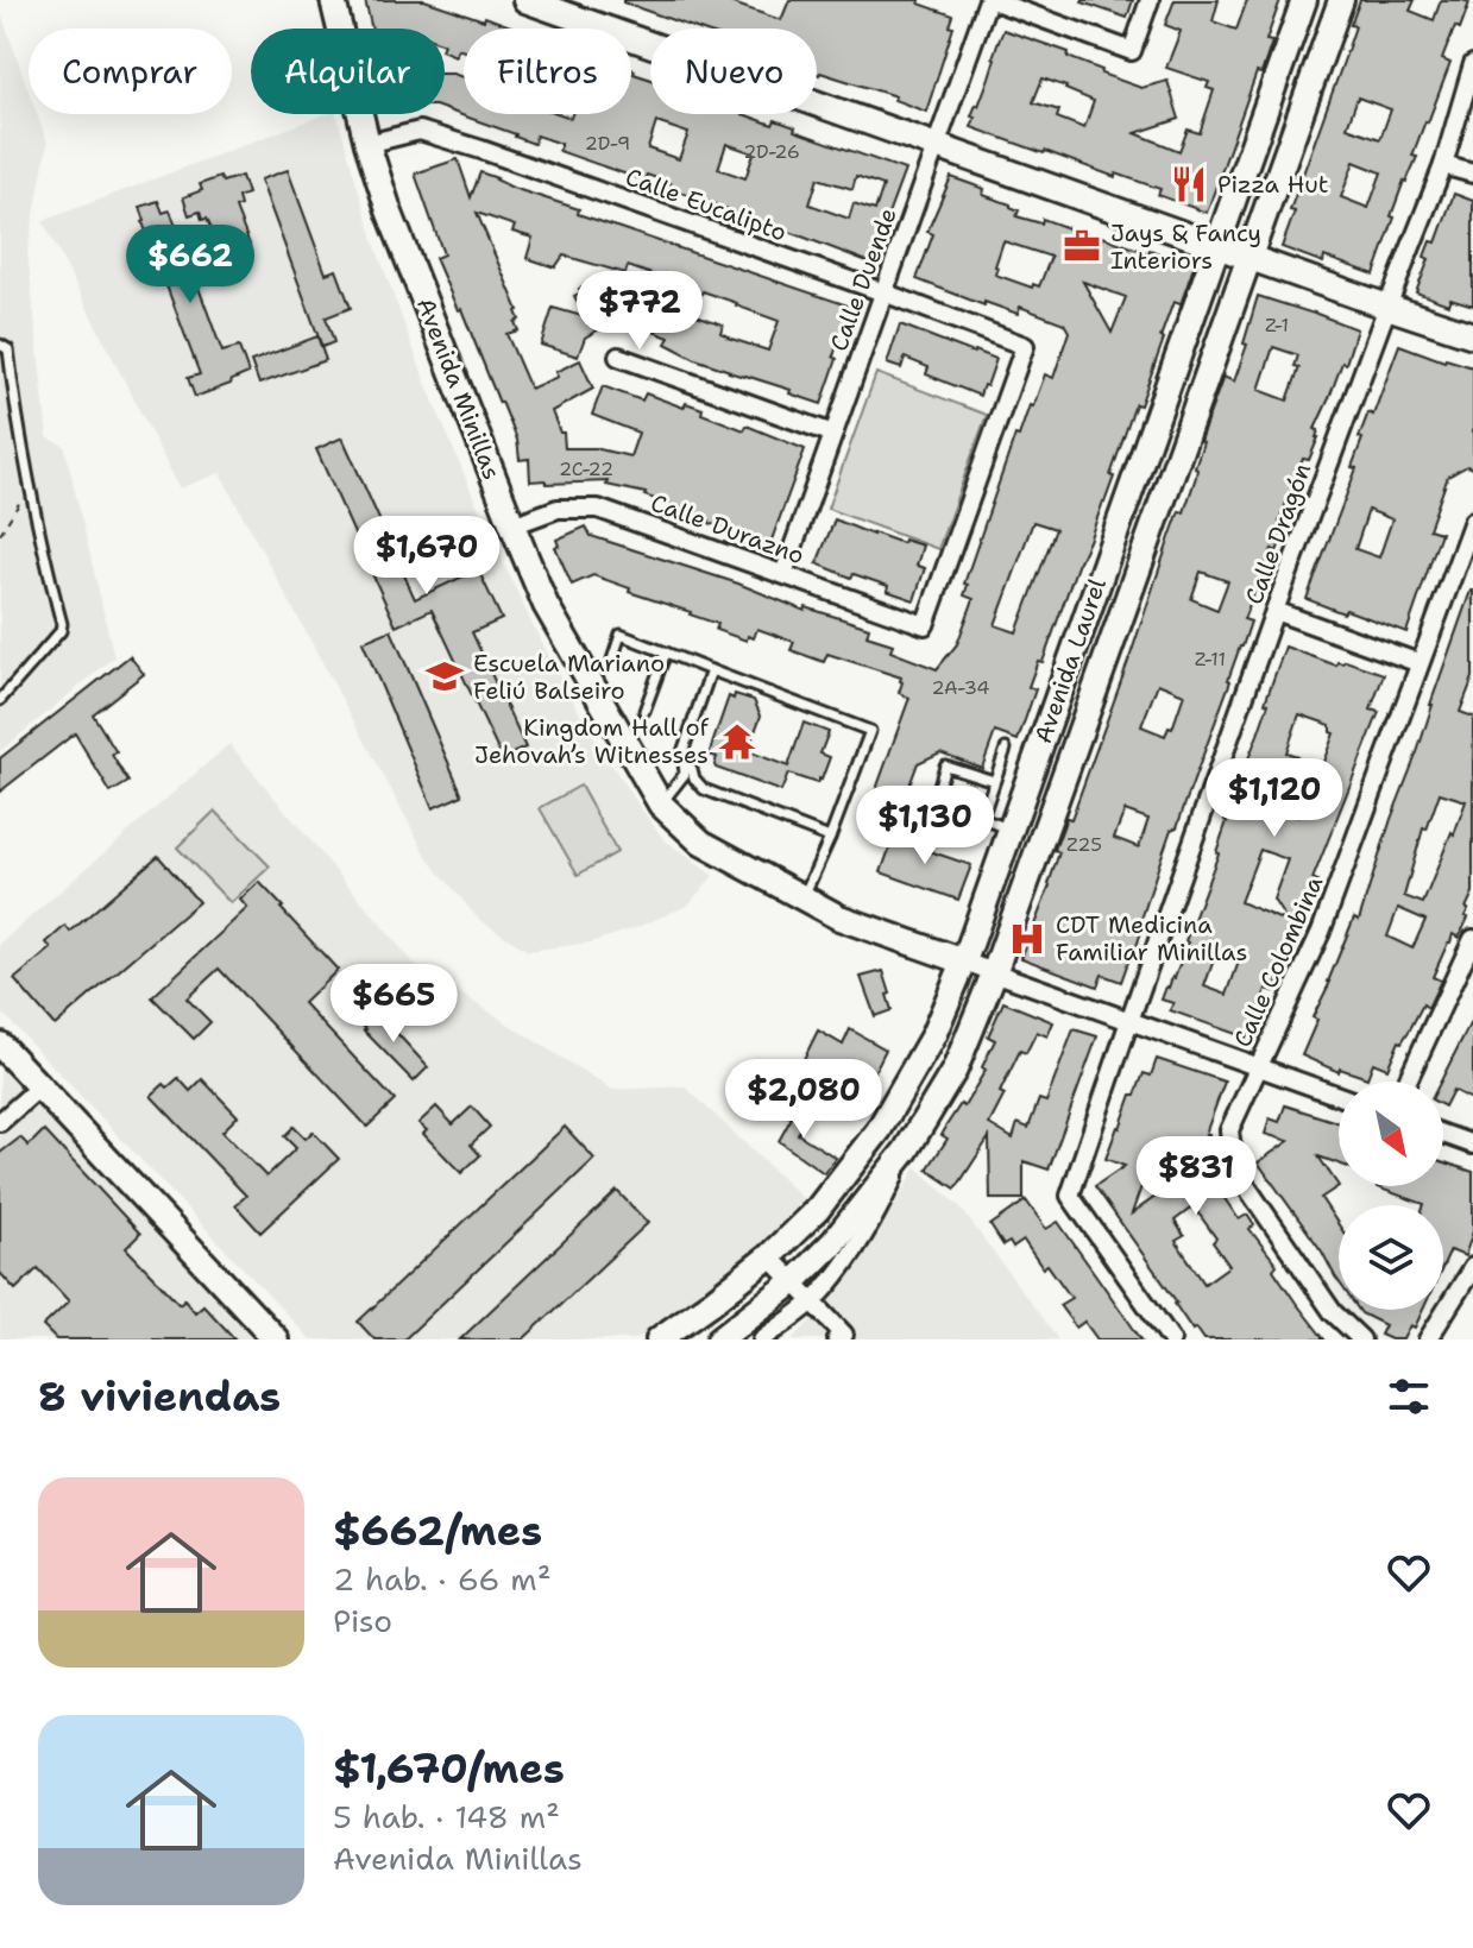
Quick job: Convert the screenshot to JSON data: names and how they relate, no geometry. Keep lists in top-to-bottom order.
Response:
{
  "streets": {
    "street": [
      "Calle Eucalipto",
      "Calle Duende",
      "Avenida Minillas",
      "Calle Durazno",
      "Calle Dragón",
      "Avenida Laurel",
      "Calle Colombina"
    ]
  },
  "crossings": [
    ["Calle Eucalipto", "Calle Duende"],
    ["Calle Eucalipto", "Avenida Minillas"],
    ["Calle Eucalipto", "Calle Durazno"],
    ["Calle Duende", "Calle Durazno"],
    ["Avenida Minillas", "Calle Durazno"],
    ["Avenida Minillas", "Avenida Laurel"]
  ],
  "places": {
    "restaurant": ["Pizza Hut"],
    "office": ["Jays & Fancy Interiors"],
    "school or university": ["Escuela Mariano Feliú Balseiro"],
    "temple": ["Kingdom Hall of Jehovah’s Witnesses"],
    "hospital": ["CDT Medicina Familiar Minillas"]
  },
  "house_numbers": [
    "2D-9",
    "2D-26",
    "Z-1",
    "2C-22",
    "Z-11",
    "2A-34",
    "Z25"
  ],
  "north": "bottom right",
  "page": {
    "chip": [
      "Comprar",
      "Alquilar",
      "Filtros",
      "Nuevo"
    ],
    "price": [
      "$662",
      "$772",
      "$1,670",
      "$1,120",
      "$1,130",
      "$665",
      "$2,080",
      "$831"
    ],
    "heading": "8 viviendas",
    "list": [
      {
        "name": "$662/mes",
        "note": "2 hab. · 66 m² · Piso"
      },
      {
        "name": "$1,670/mes",
        "note": "5 hab. · 148 m² · Avenida Minillas"
      }
    ]
  }
}
